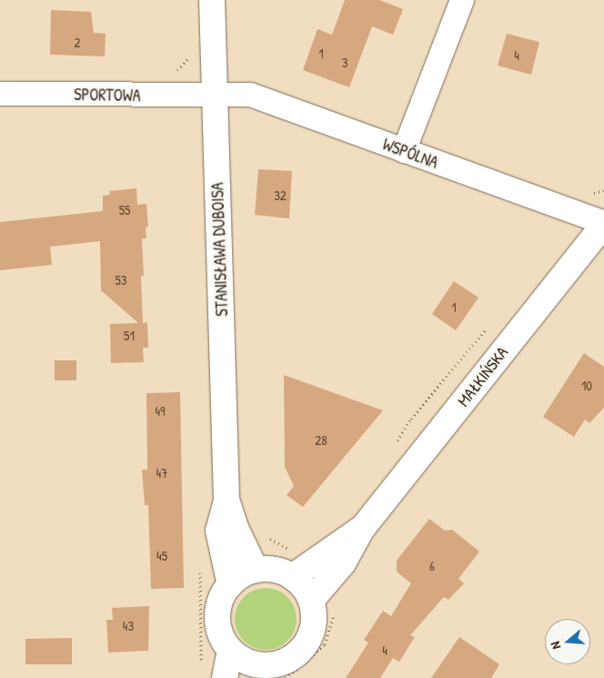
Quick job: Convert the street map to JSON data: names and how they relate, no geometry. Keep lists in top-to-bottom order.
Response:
{
  "streets": {
    "main road": ["STANISŁAWA DUBOISA", "MAŁKIŃSKA"],
    "street": ["SPORTOWA", "WSPÓLNA"]
  },
  "crossings": [
    ["SPORTOWA", "WSPÓLNA"],
    ["SPORTOWA", "STANISŁAWA DUBOISA"],
    ["WSPÓLNA", "STANISŁAWA DUBOISA"],
    ["WSPÓLNA", "MAŁKIŃSKA"],
    ["STANISŁAWA DUBOISA", "MAŁKIŃSKA"]
  ],
  "house_numbers": [
    "2",
    "1",
    "4",
    "3",
    "32",
    "55",
    "53",
    "1",
    "51",
    "10",
    "49",
    "28",
    "47",
    "45",
    "6",
    "43",
    "4"
  ],
  "north": "left"
}
